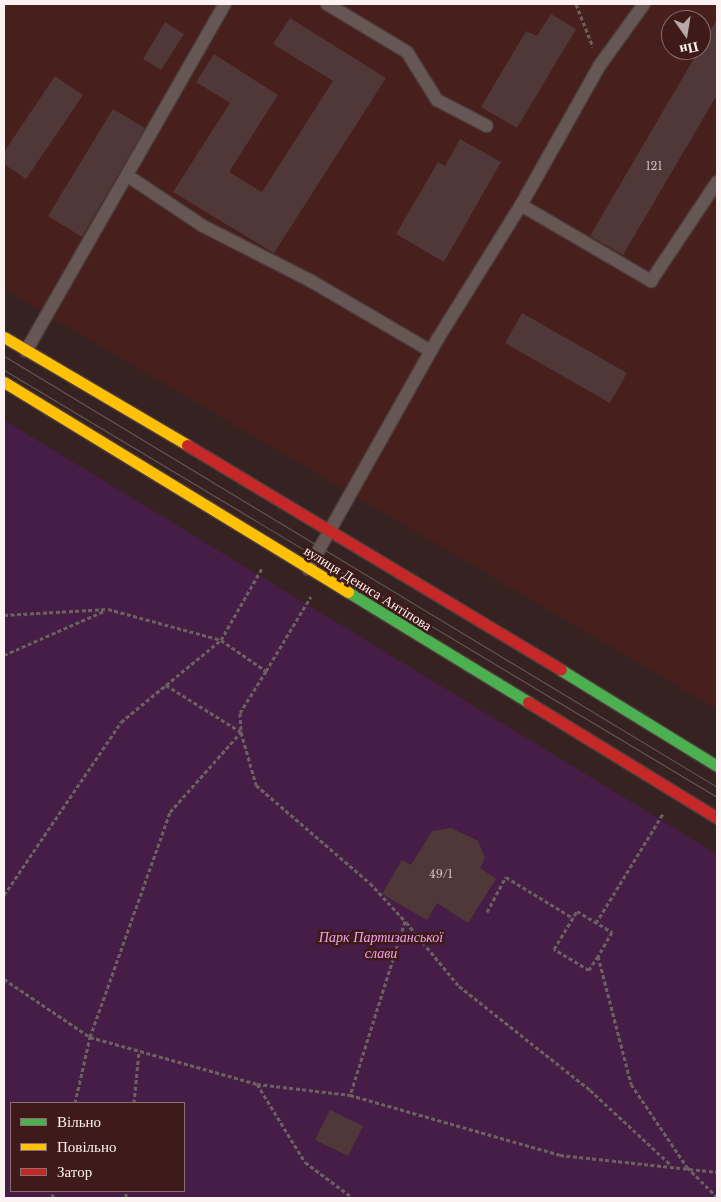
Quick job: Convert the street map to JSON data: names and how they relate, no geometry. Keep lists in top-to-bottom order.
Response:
{
  "streets": {
    "street": ["вулиця Дениса Антіпова"]
  },
  "parks": ["Парк Партизанської слави"],
  "house_numbers": ["121", "49/1"],
  "legend": ["Вільно", "Повільно", "Затор"],
  "north": "bottom"
}
